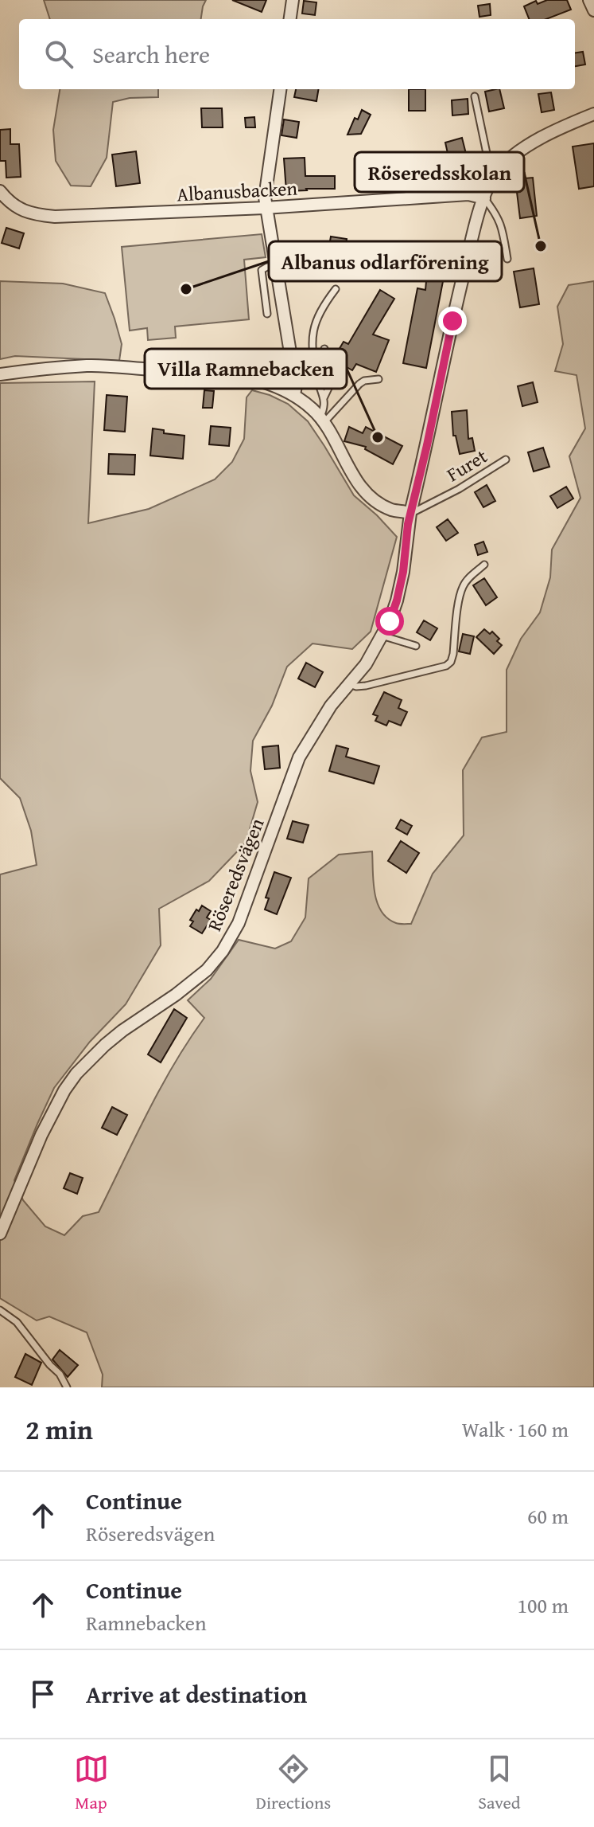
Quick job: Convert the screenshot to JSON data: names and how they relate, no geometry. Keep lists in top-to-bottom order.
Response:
{
  "streets": {
    "street": ["Albanusbacken", "Röseredsvägen"],
    "lane": ["Furet"]
  },
  "crossings": [
    ["Albanusbacken", "Röseredsvägen"],
    ["Furet", "Röseredsvägen"]
  ],
  "places": ["Röseredsskolan", "Albanus odlarförening", "Villa Ramnebacken"],
  "page": {
    "search": "Search here",
    "heading": ["2 min", "Walk · 160 m"],
    "list": [
      ["Continue", "Röseredsvägen", "60 m"],
      ["Continue", "Ramnebacken", "100 m"],
      "Arrive at destination"
    ],
    "nav": ["Map", "Directions", "Saved"]
  }
}
